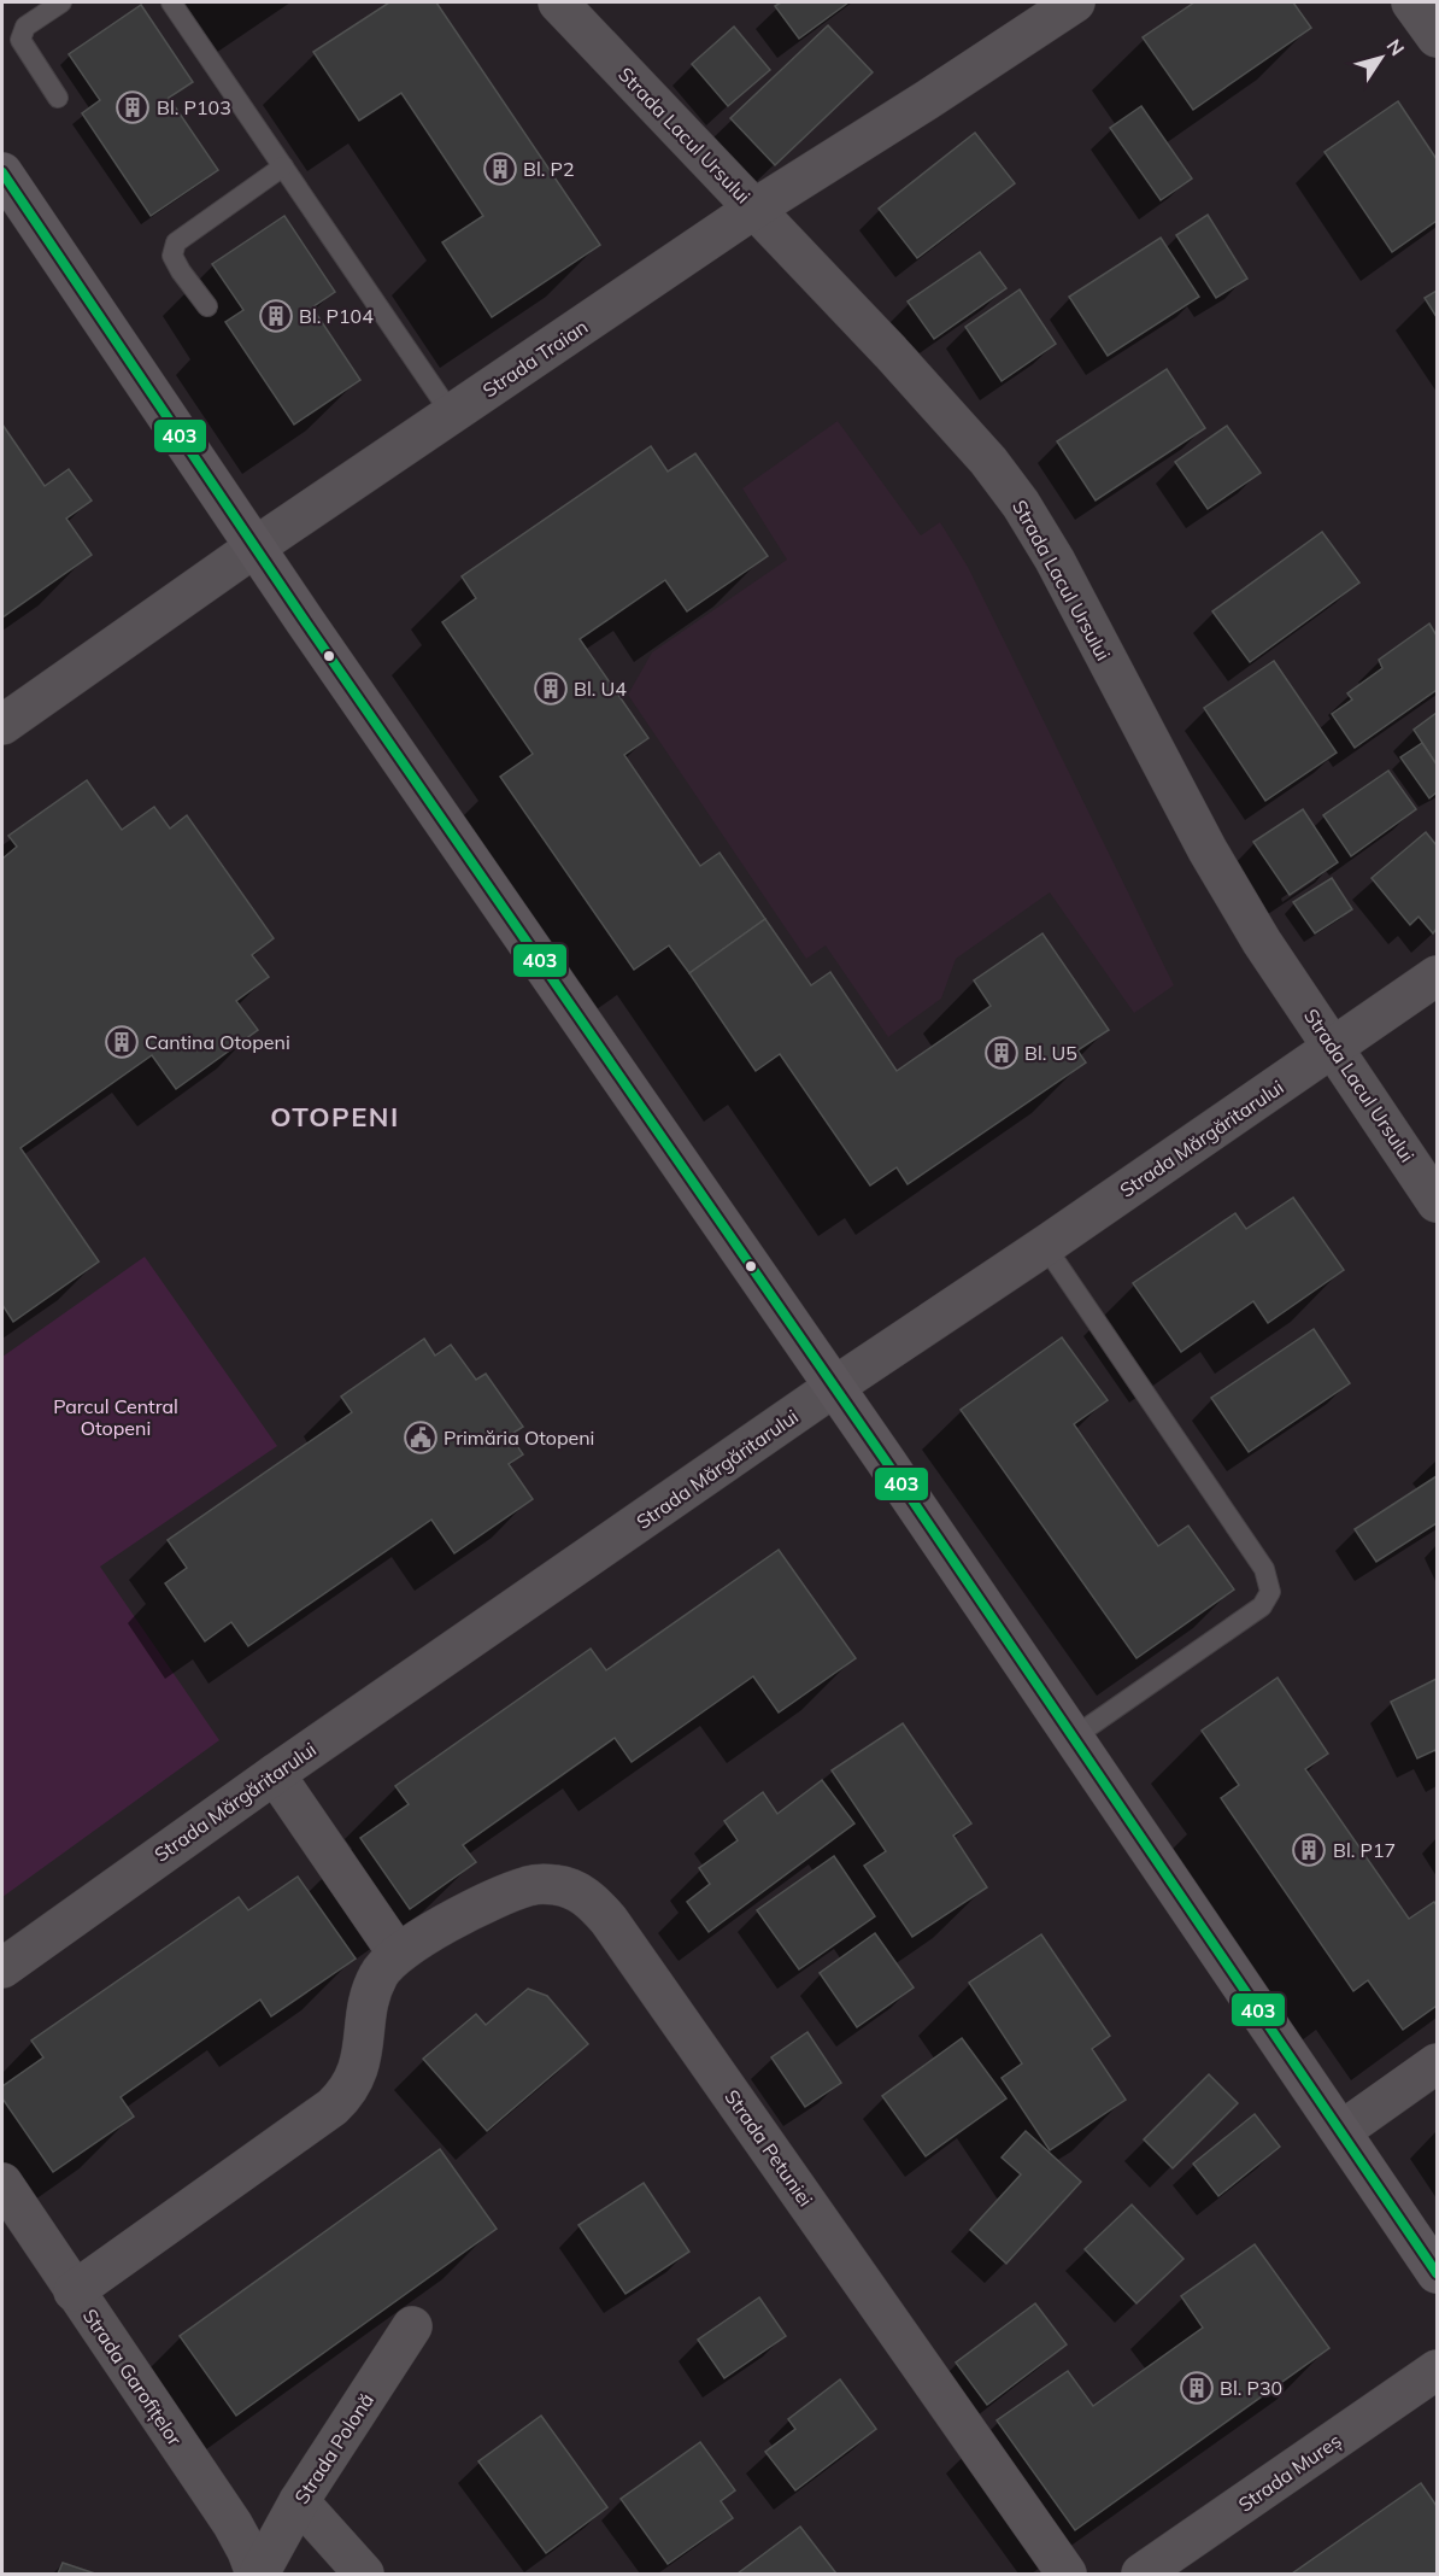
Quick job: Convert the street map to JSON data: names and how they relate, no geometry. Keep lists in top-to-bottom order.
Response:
{
  "streets": {
    "street": [
      "Strada Lacul Ursului",
      "Strada Traian",
      "Strada Mărgăritarului",
      "Strada Petuniei",
      "Strada Garofițelor",
      "Strada Polonă",
      "Strada Mureș"
    ]
  },
  "crossings": [
    ["Strada Lacul Ursului", "Strada Traian"],
    ["Strada Lacul Ursului", "Strada Mărgăritarului"],
    ["Strada Garofițelor", "Strada Polonă"]
  ],
  "districts": ["OTOPENI"],
  "parks": ["Parcul Central Otopeni"],
  "places": {
    "building": [
      "Bl. P103",
      "Bl. P2",
      "Bl. P104",
      "Bl. U4",
      "Cantina Otopeni",
      "Bl. U5",
      "Bl. P17",
      "Bl. P30"
    ],
    "public building": ["Primăria Otopeni"]
  },
  "lines": ["transit line 403"],
  "north": "top right"
}
